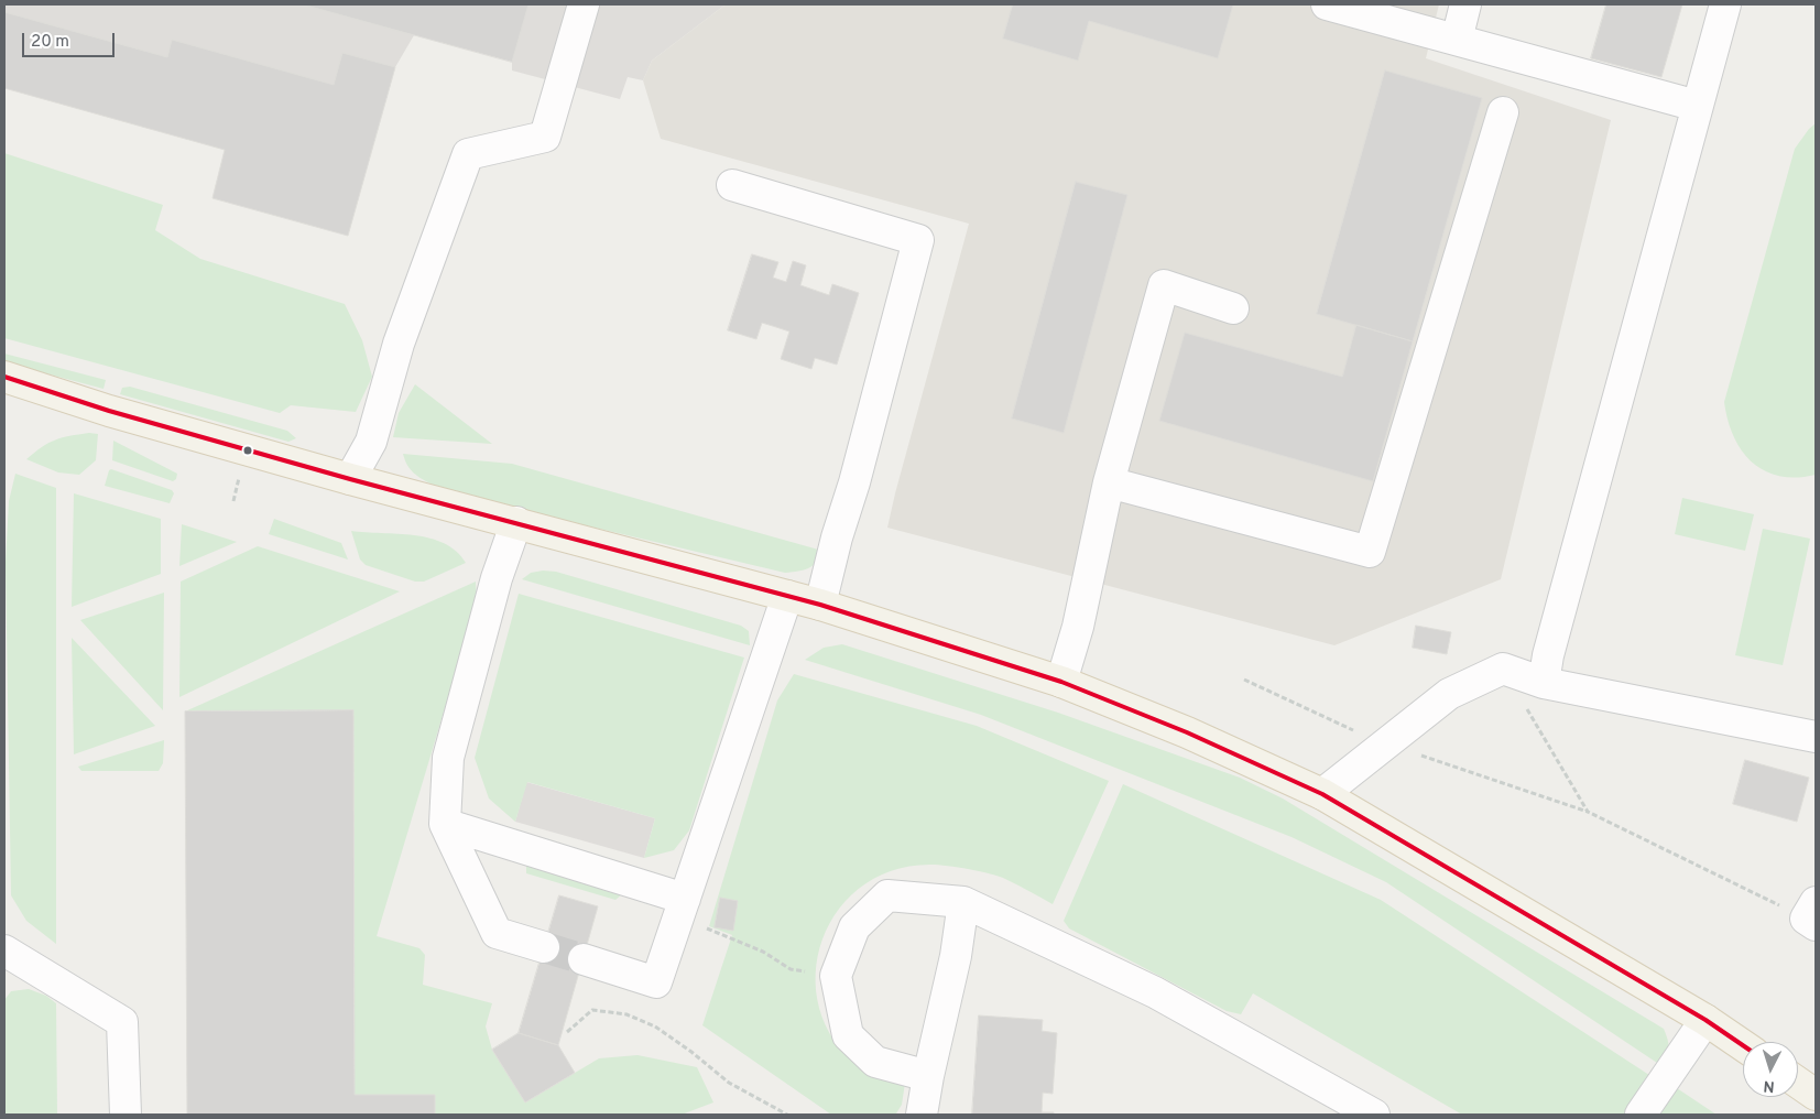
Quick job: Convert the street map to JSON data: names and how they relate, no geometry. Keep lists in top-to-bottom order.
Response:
{
  "scale_bar": "20 m",
  "north": "bottom"
}
